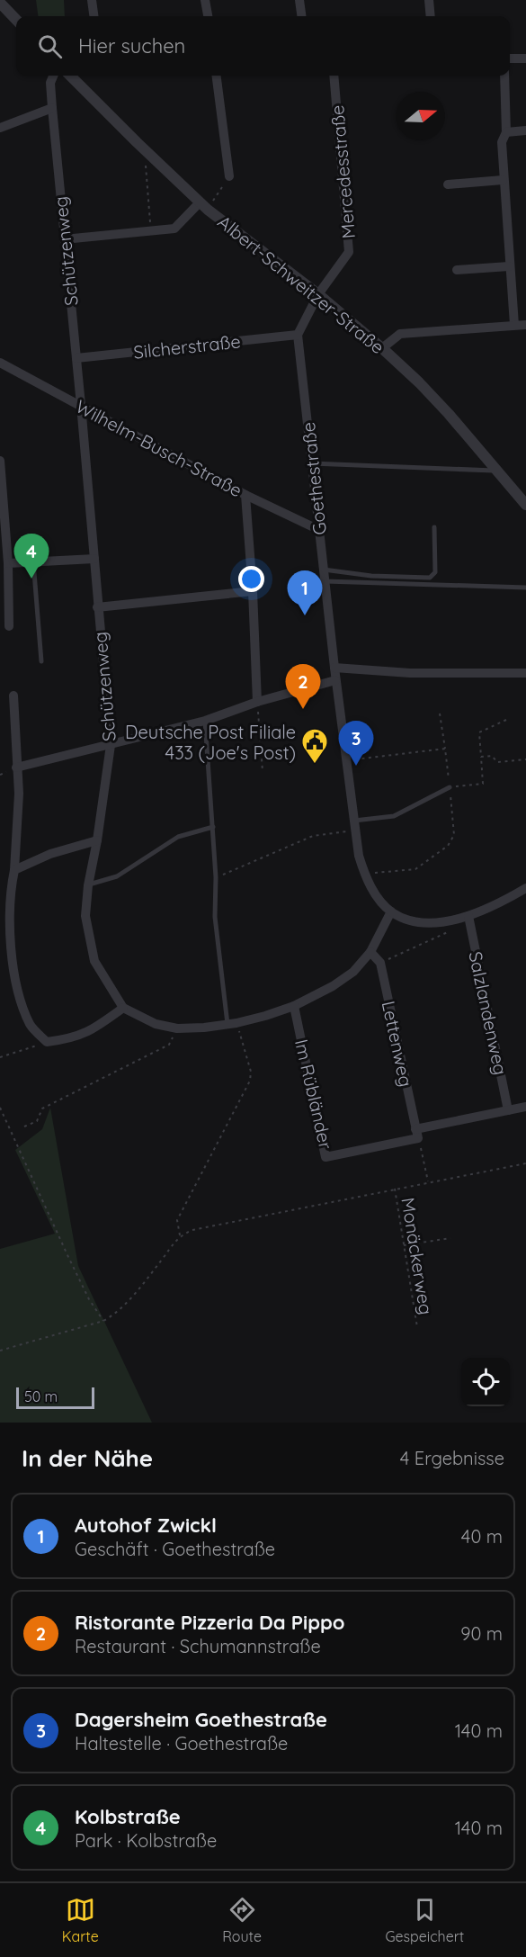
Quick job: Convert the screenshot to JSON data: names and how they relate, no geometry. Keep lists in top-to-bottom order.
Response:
{
  "streets": {
    "street": [
      "Mercedesstraße",
      "Schützenweg",
      "Albert-Schweitzer-Straße",
      "Silcherstraße",
      "Wilhelm-Busch-Straße",
      "Goethestraße",
      "Salzlandenweg",
      "Lettenweg",
      "Im Rübländer"
    ],
    "path": ["Monäckerweg"]
  },
  "crossings": [
    ["Mercedesstraße", "Albert-Schweitzer-Straße"],
    ["Schützenweg", "Silcherstraße"],
    ["Schützenweg", "Wilhelm-Busch-Straße"],
    ["Silcherstraße", "Goethestraße"],
    ["Wilhelm-Busch-Straße", "Goethestraße"],
    ["Goethestraße", "Salzlandenweg"],
    ["Salzlandenweg", "Im Rübländer"],
    ["Lettenweg", "Im Rübländer"]
  ],
  "places": {
    "public building": ["Deutsche Post Filiale 433 (Joe's Post)"]
  },
  "scale_bar": "50 m",
  "north": "right",
  "page": {
    "search": "Hier suchen",
    "pins": [
      "4",
      "1",
      "2",
      "3"
    ],
    "scale": "50 m",
    "heading": ["In der Nähe", "4 Ergebnisse"],
    "list": [
      {
        "mark": "1",
        "name": "Autohof Zwickl",
        "note": "Geschäft · Goethestraße",
        "value": "40 m"
      },
      {
        "mark": "2",
        "name": "Ristorante Pizzeria Da Pippo",
        "note": "Restaurant · Schumannstraße",
        "value": "90 m"
      },
      {
        "mark": "3",
        "name": "Dagersheim Goethestraße",
        "note": "Haltestelle · Goethestraße",
        "value": "140 m"
      },
      {
        "mark": "4",
        "name": "Kolbstraße",
        "note": "Park · Kolbstraße",
        "value": "140 m"
      }
    ],
    "nav": ["Karte", "Route", "Gespeichert"]
  }
}
